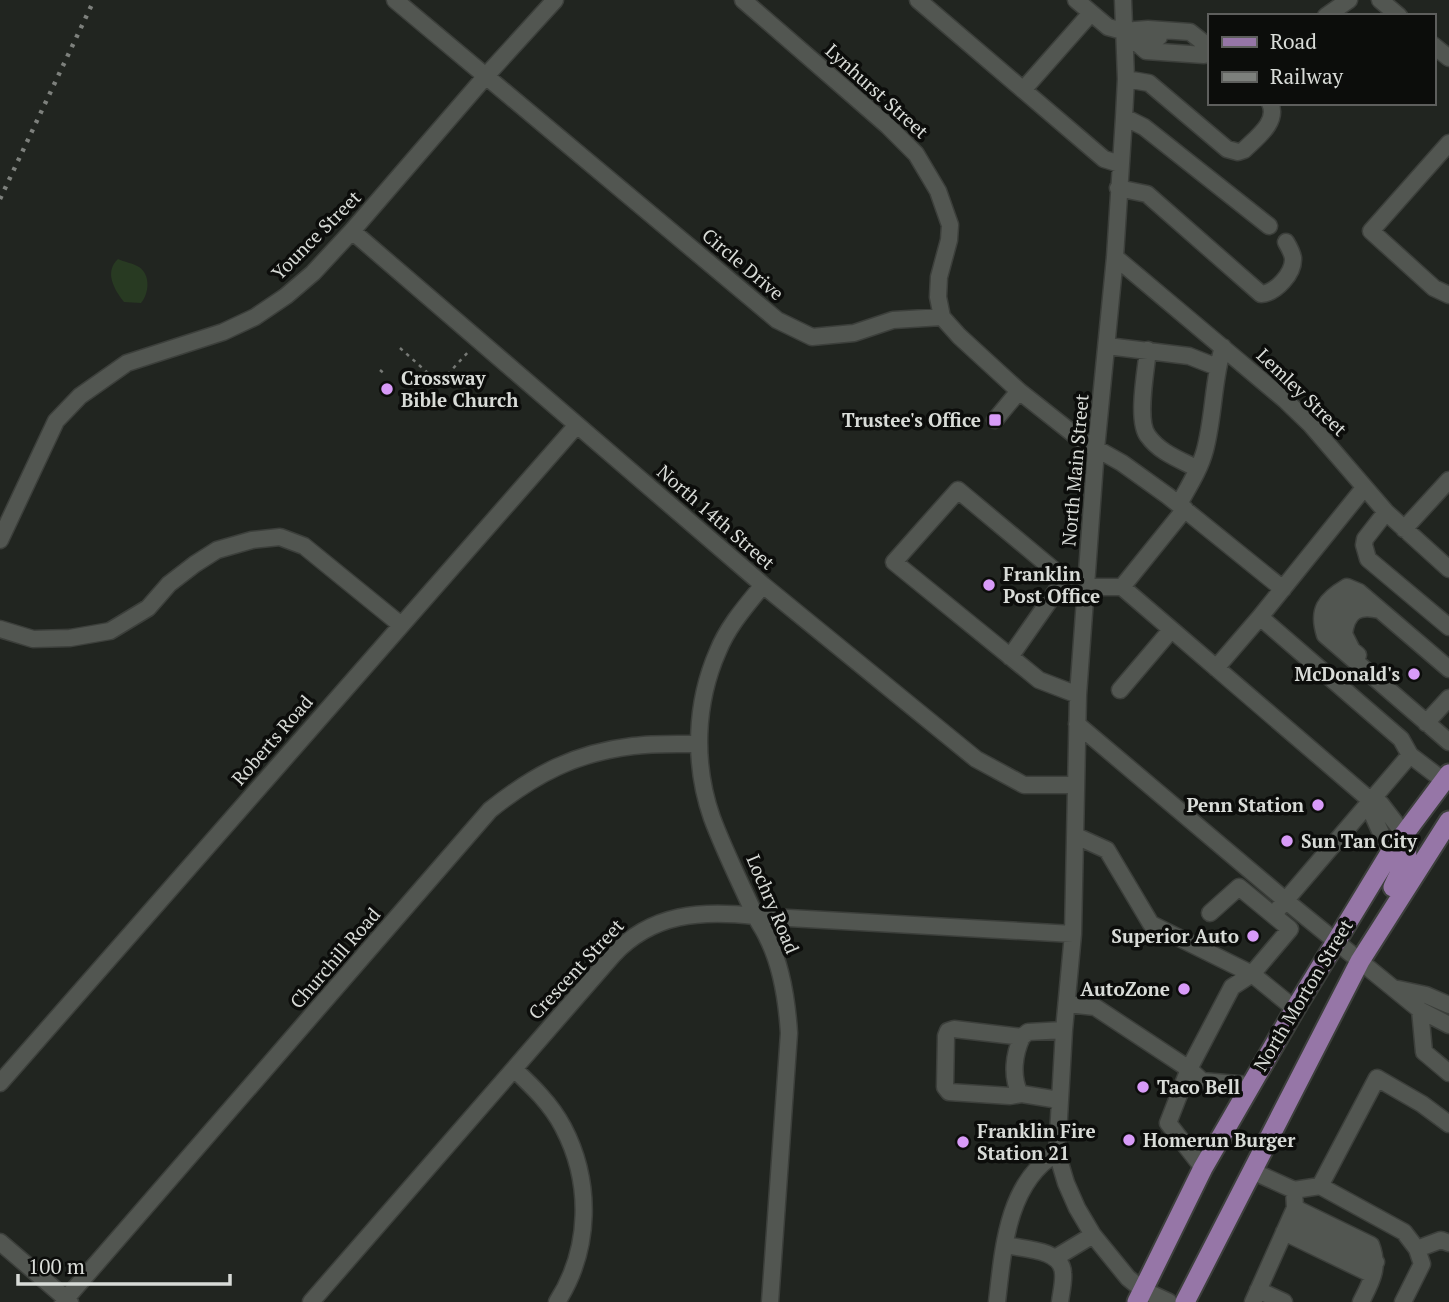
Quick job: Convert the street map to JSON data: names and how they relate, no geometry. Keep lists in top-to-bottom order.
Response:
{
  "streets": {
    "main road": ["North Morton Street"],
    "street": [
      "Lynhurst Street",
      "Younce Street",
      "Circle Drive",
      "Lemley Street",
      "North Main Street",
      "North 14th Street",
      "Roberts Road",
      "Lochry Road",
      "Churchill Road",
      "Crescent Street"
    ]
  },
  "crossings": [
    ["Lynhurst Street", "Circle Drive"],
    ["Younce Street", "Circle Drive"],
    ["Younce Street", "North 14th Street"],
    ["Lemley Street", "North Main Street"],
    ["North Main Street", "North 14th Street"],
    ["North Main Street", "Crescent Street"],
    ["North Main Street", "North Morton Street"],
    ["North 14th Street", "Roberts Road"],
    ["North 14th Street", "Lochry Road"],
    ["Lochry Road", "Churchill Road"],
    ["Lochry Road", "Crescent Street"]
  ],
  "places": {
    "other": [
      "Crossway Bible Church",
      "Franklin Post Office",
      "McDonald's",
      "Penn Station",
      "Sun Tan City",
      "Superior Auto",
      "AutoZone",
      "Taco Bell",
      "Homerun Burger",
      "Franklin Fire Station 21"
    ],
    "transit": ["Trustee's Office"]
  },
  "legend": ["Road", "Railway"],
  "scale_bar": "100 m"
}
